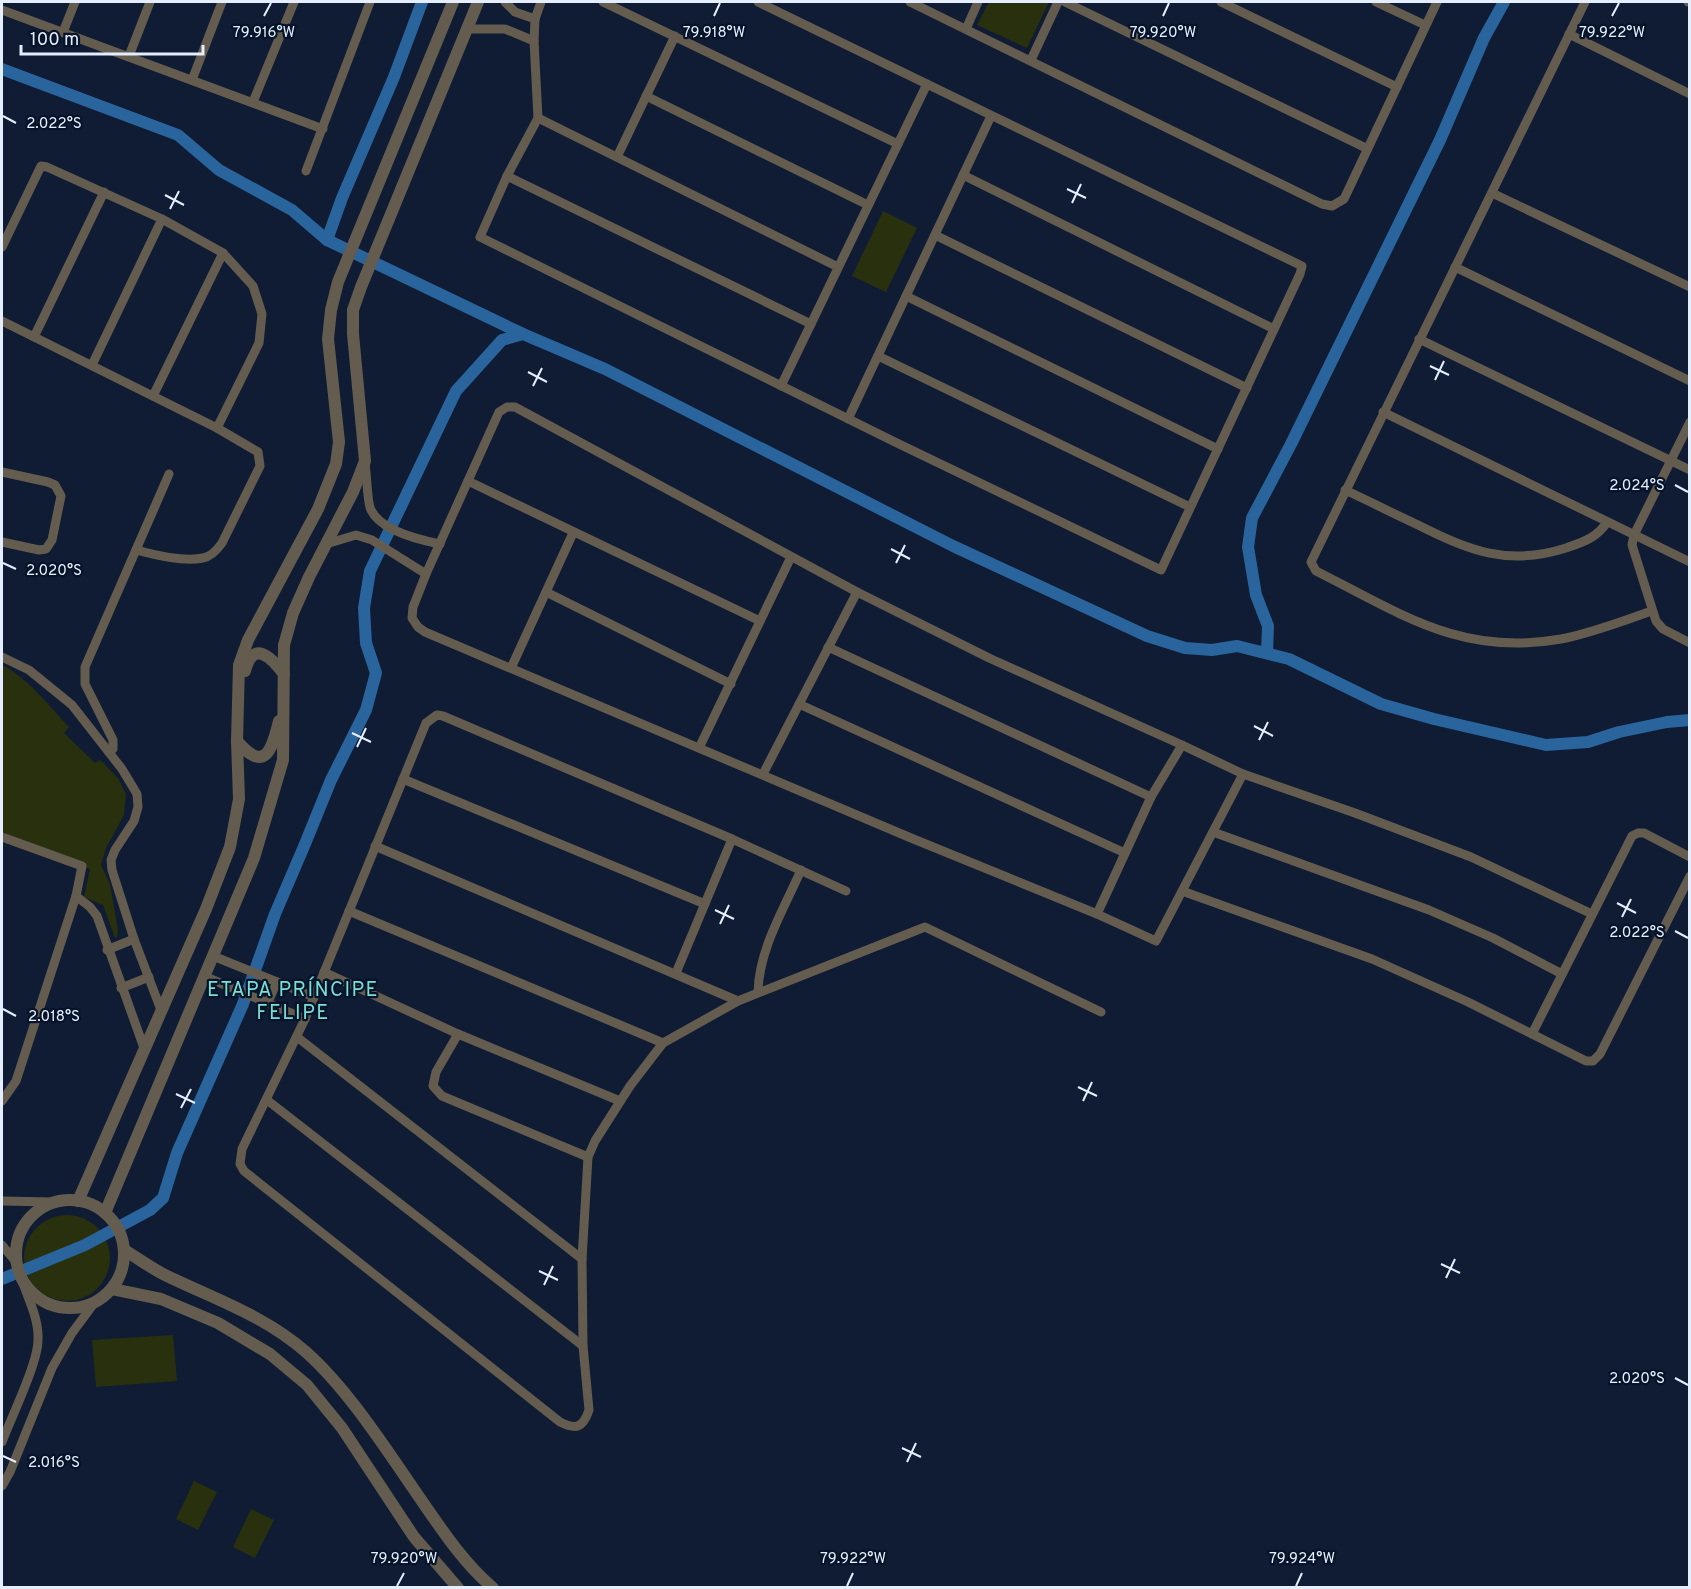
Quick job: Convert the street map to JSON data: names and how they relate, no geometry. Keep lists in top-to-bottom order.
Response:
{
  "districts": ["ETAPA PRÍNCIPE FELIPE"],
  "scale_bar": "100 m",
  "coordinates": [
    "79.916°W",
    "79.918°W",
    "79.920°W",
    "79.922°W",
    "2.022°S",
    "2.024°S",
    "2.020°S",
    "2.018°S",
    "2.016°S",
    "79.924°W"
  ]
}
